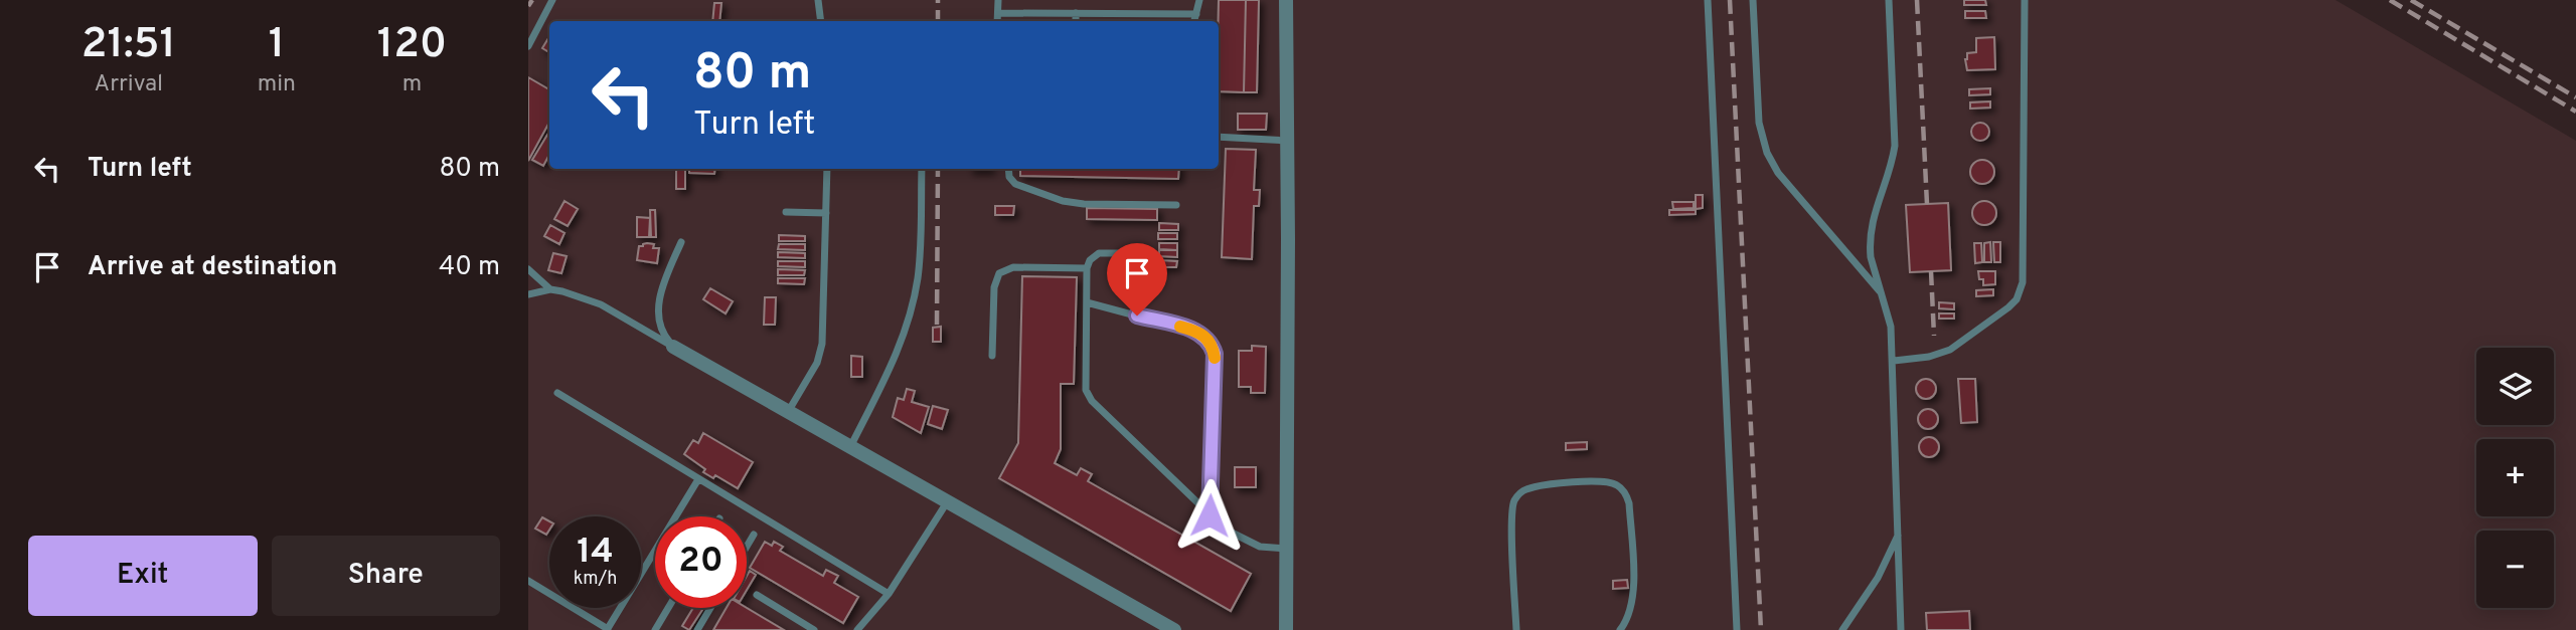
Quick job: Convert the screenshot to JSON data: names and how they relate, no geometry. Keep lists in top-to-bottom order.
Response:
{
  "page": {
    "eta": [
      "21:51",
      "Arrival",
      "1",
      "min",
      "120",
      "m"
    ],
    "turn": ["80 m", "Turn left"],
    "list": [
      {
        "name": "Turn left",
        "value": "80 m"
      },
      {
        "name": "Arrive at destination",
        "value": "40 m"
      }
    ],
    "map_buttons": ["+", "−"],
    "speed": "14 km/h",
    "limit": "20",
    "buttons": ["Exit", "Share"]
  }
}
